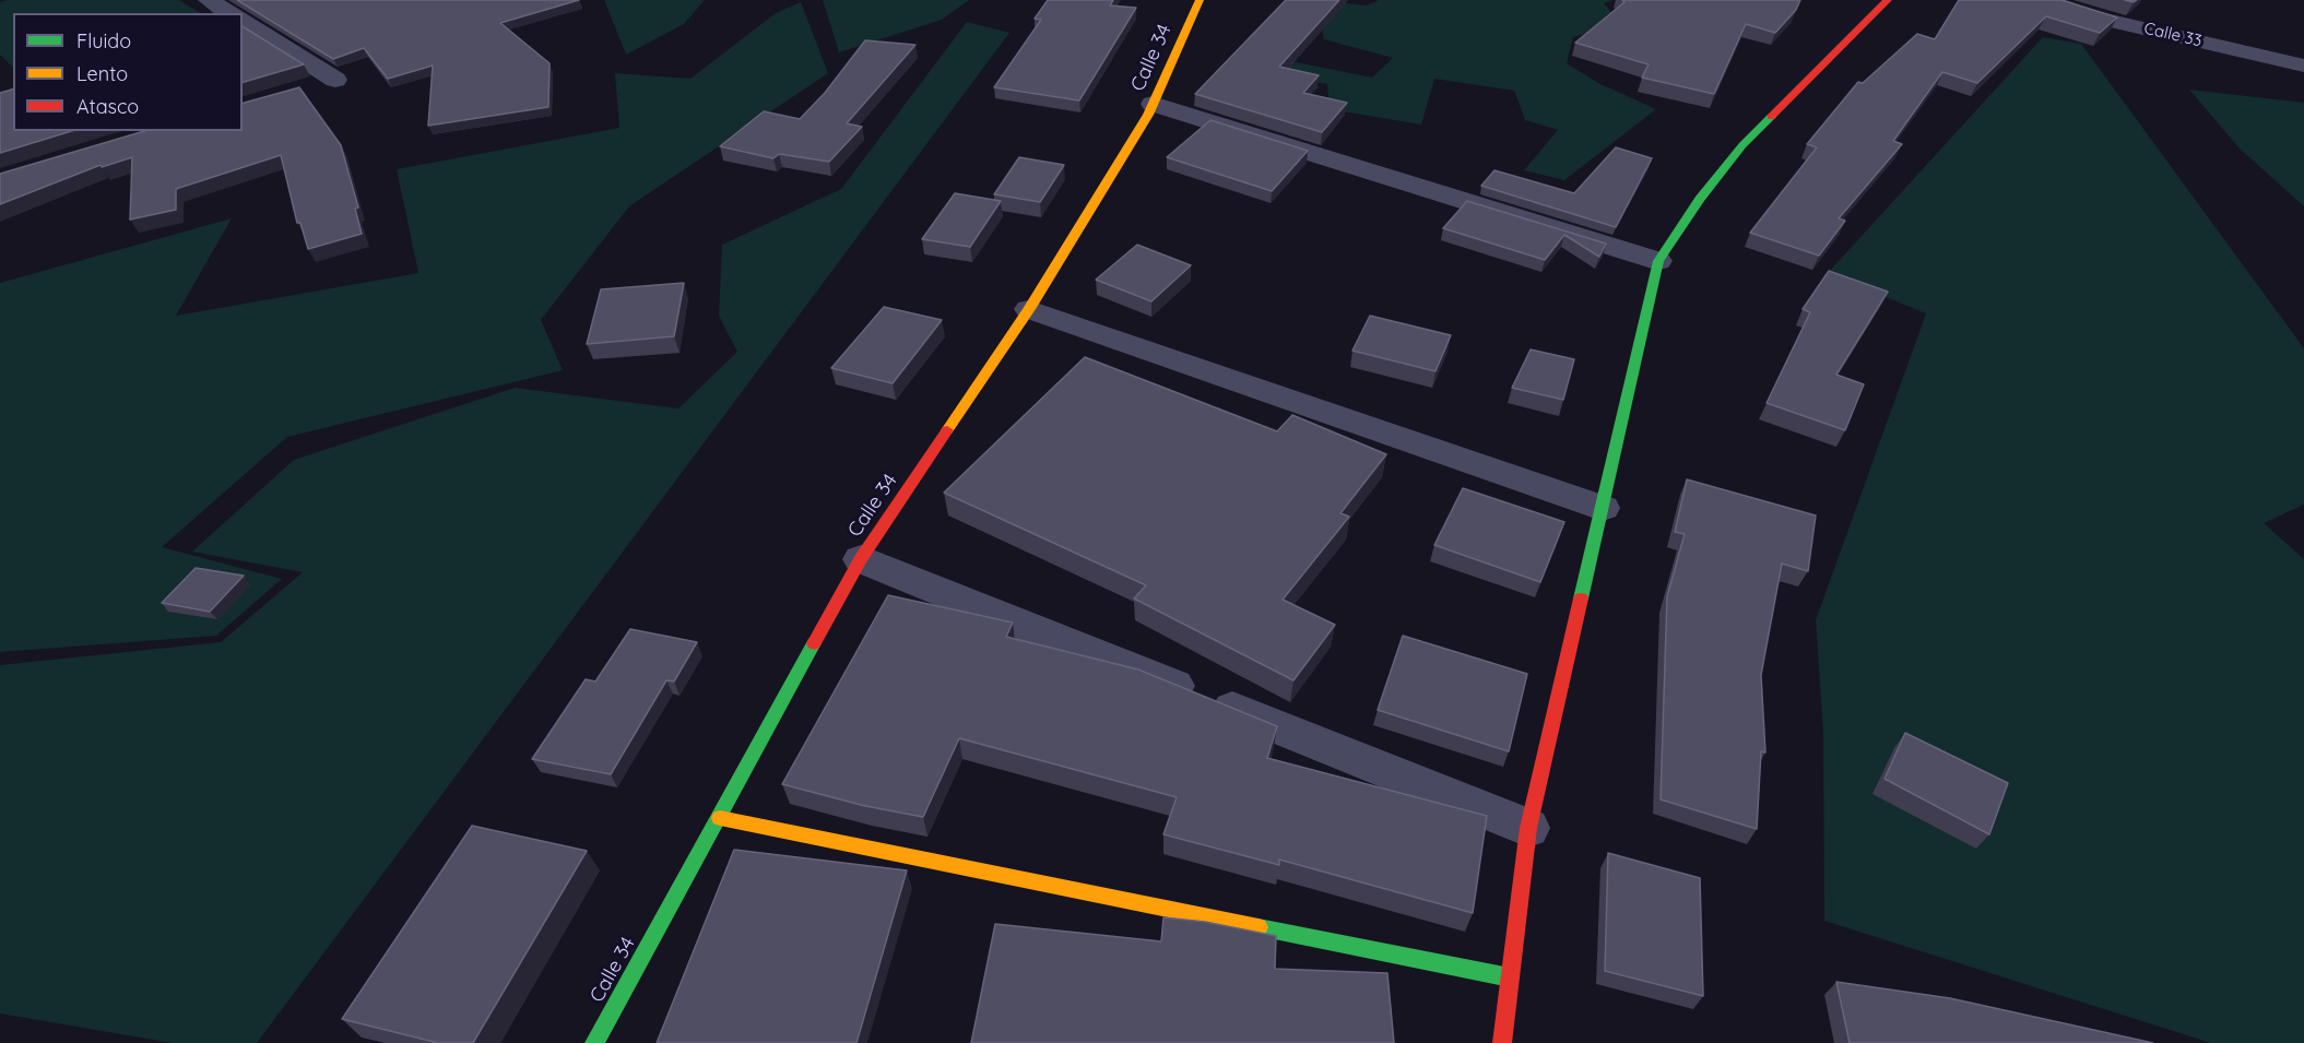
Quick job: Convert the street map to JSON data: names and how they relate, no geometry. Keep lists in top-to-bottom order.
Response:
{
  "streets": {
    "street": ["Calle 33", "Calle 34"]
  },
  "legend": ["Fluido", "Lento", "Atasco"]
}
